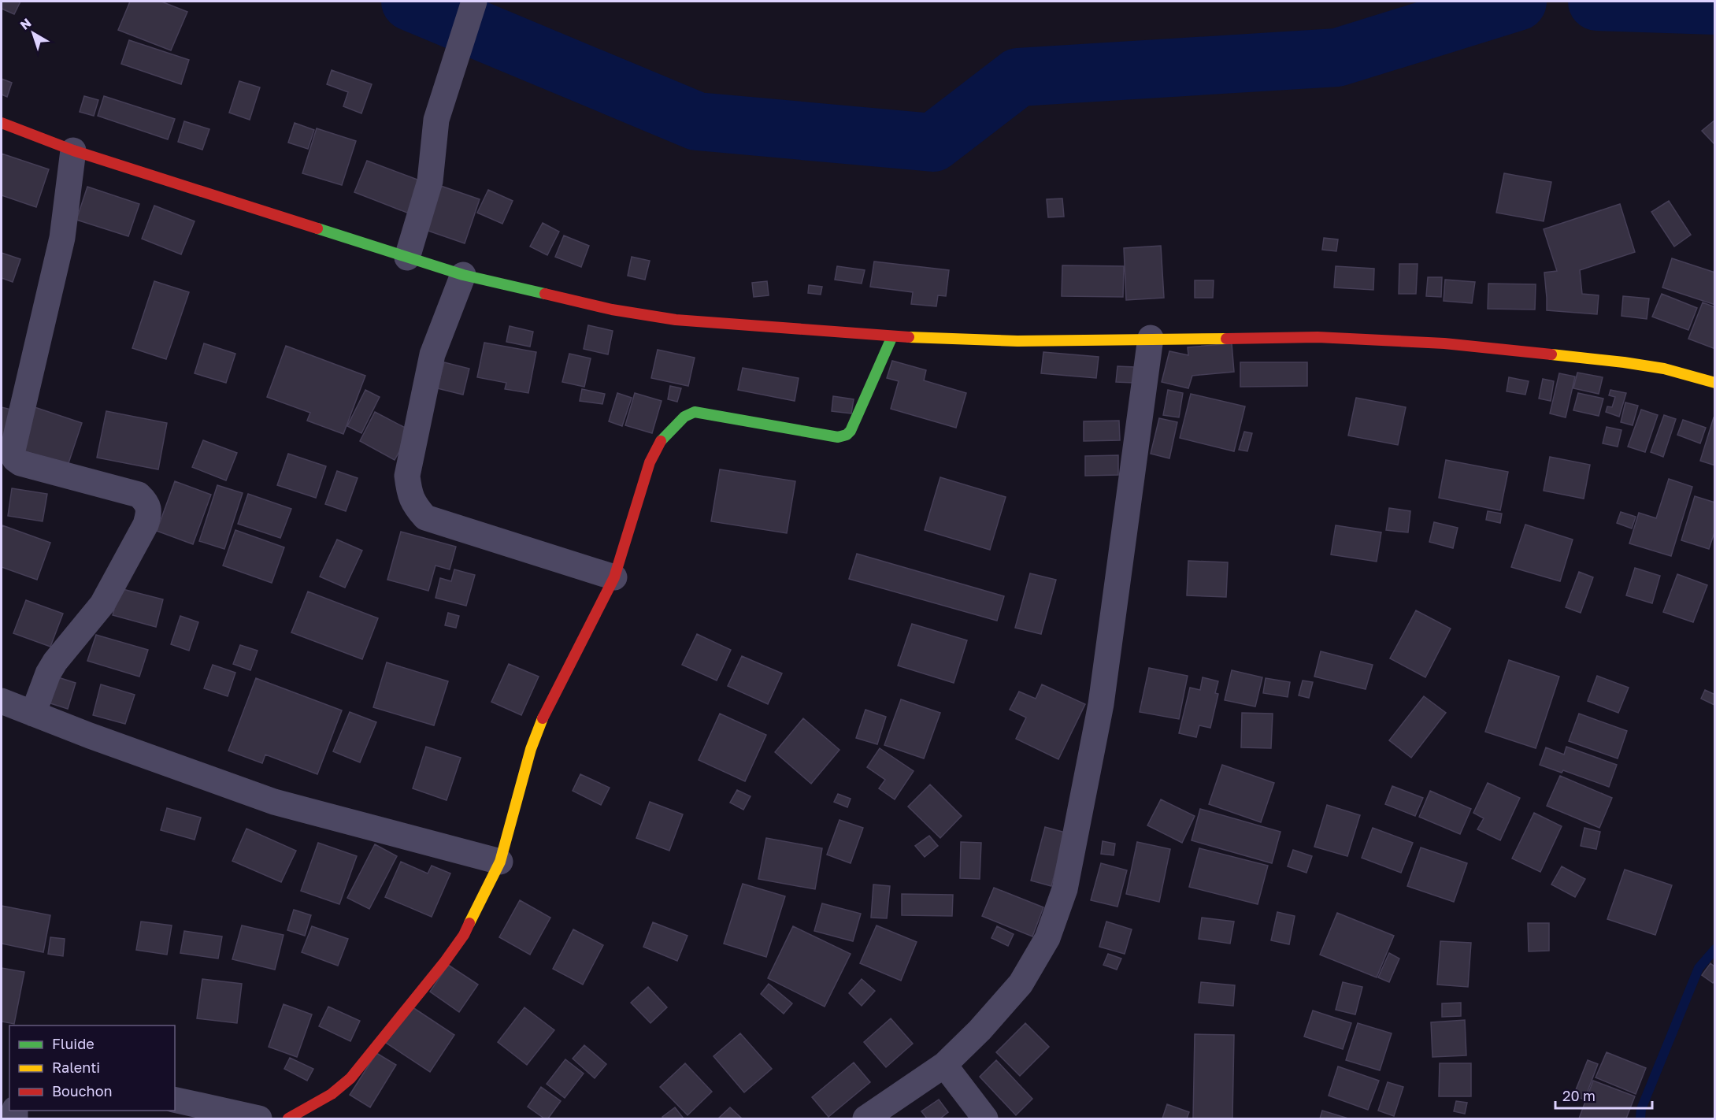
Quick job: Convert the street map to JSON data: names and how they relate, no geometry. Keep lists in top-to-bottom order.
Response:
{
  "legend": ["Fluide", "Ralenti", "Bouchon"],
  "scale_bar": "20 m",
  "north": "top left"
}
